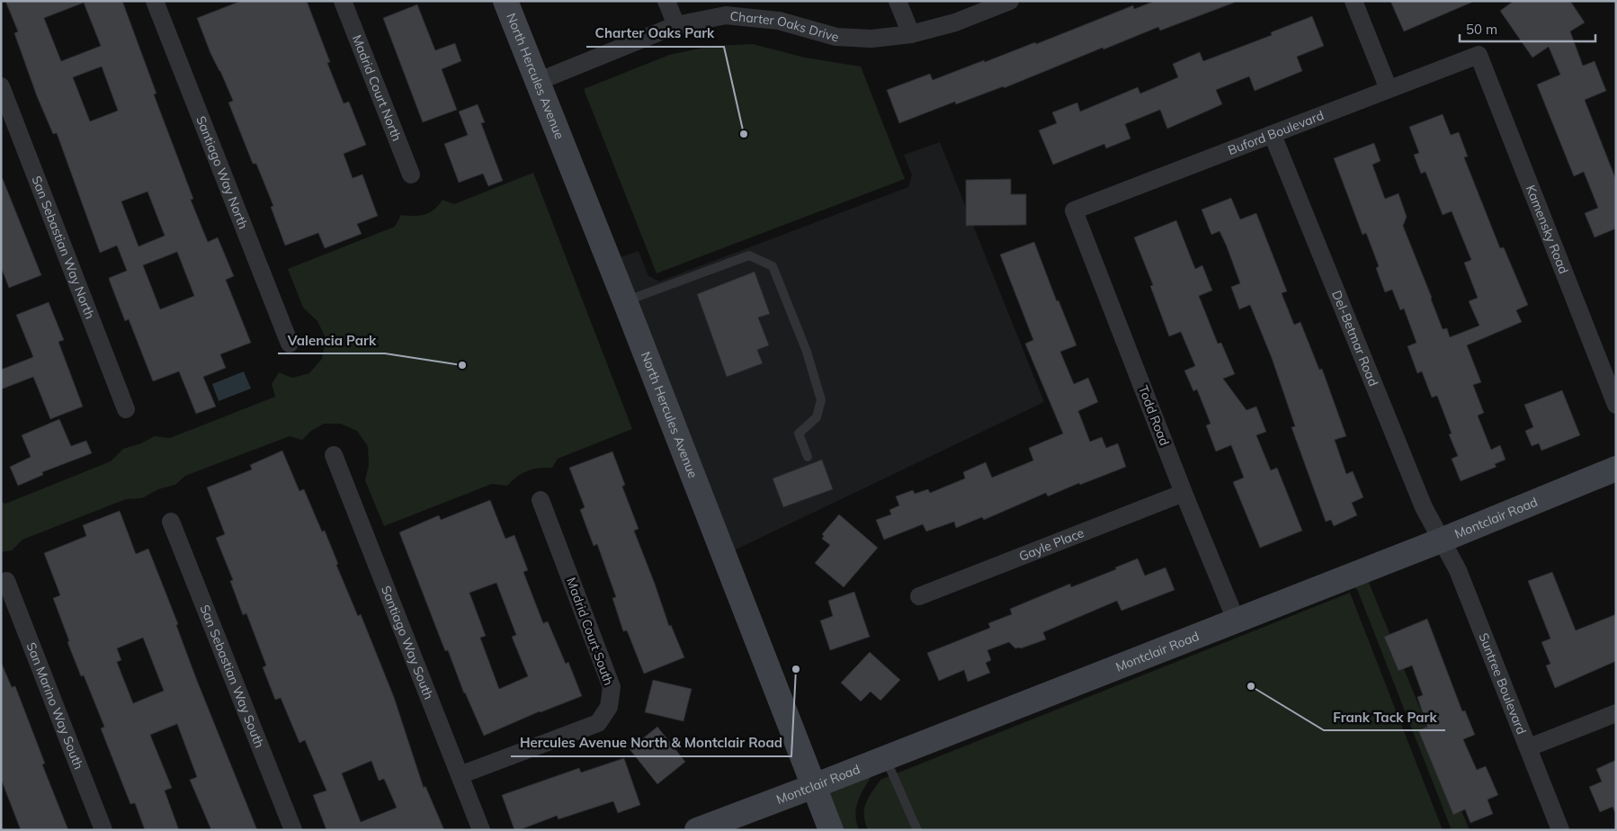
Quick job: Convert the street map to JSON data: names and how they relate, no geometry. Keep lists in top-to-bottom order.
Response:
{
  "streets": {
    "street": [
      "Charter Oaks Drive",
      "North Hercules Avenue",
      "Madrid Court North",
      "Buford Boulevard",
      "Santiago Way North",
      "Kamensky Road",
      "San Sebastian Way North",
      "Del-Betmar Road",
      "Todd Road",
      "Montclair Road",
      "Gayle Place",
      "Madrid Court South",
      "Santiago Way South",
      "San Sebastian Way South",
      "Suntree Boulevard",
      "San Marino Way South"
    ]
  },
  "crossings": [
    ["Charter Oaks Drive", "North Hercules Avenue"],
    ["North Hercules Avenue", "Montclair Road"],
    ["Buford Boulevard", "Kamensky Road"],
    ["Buford Boulevard", "Del-Betmar Road"],
    ["Buford Boulevard", "Todd Road"],
    ["Del-Betmar Road", "Montclair Road"],
    ["Del-Betmar Road", "Suntree Boulevard"],
    ["Todd Road", "Montclair Road"],
    ["Todd Road", "Gayle Place"],
    ["Montclair Road", "Suntree Boulevard"],
    ["Madrid Court South", "Santiago Way South"]
  ],
  "places": [
    "Charter Oaks Park",
    "Valencia Park",
    "Hercules Avenue North & Montclair Road",
    "Frank Tack Park"
  ],
  "scale_bar": "50 m"
}
